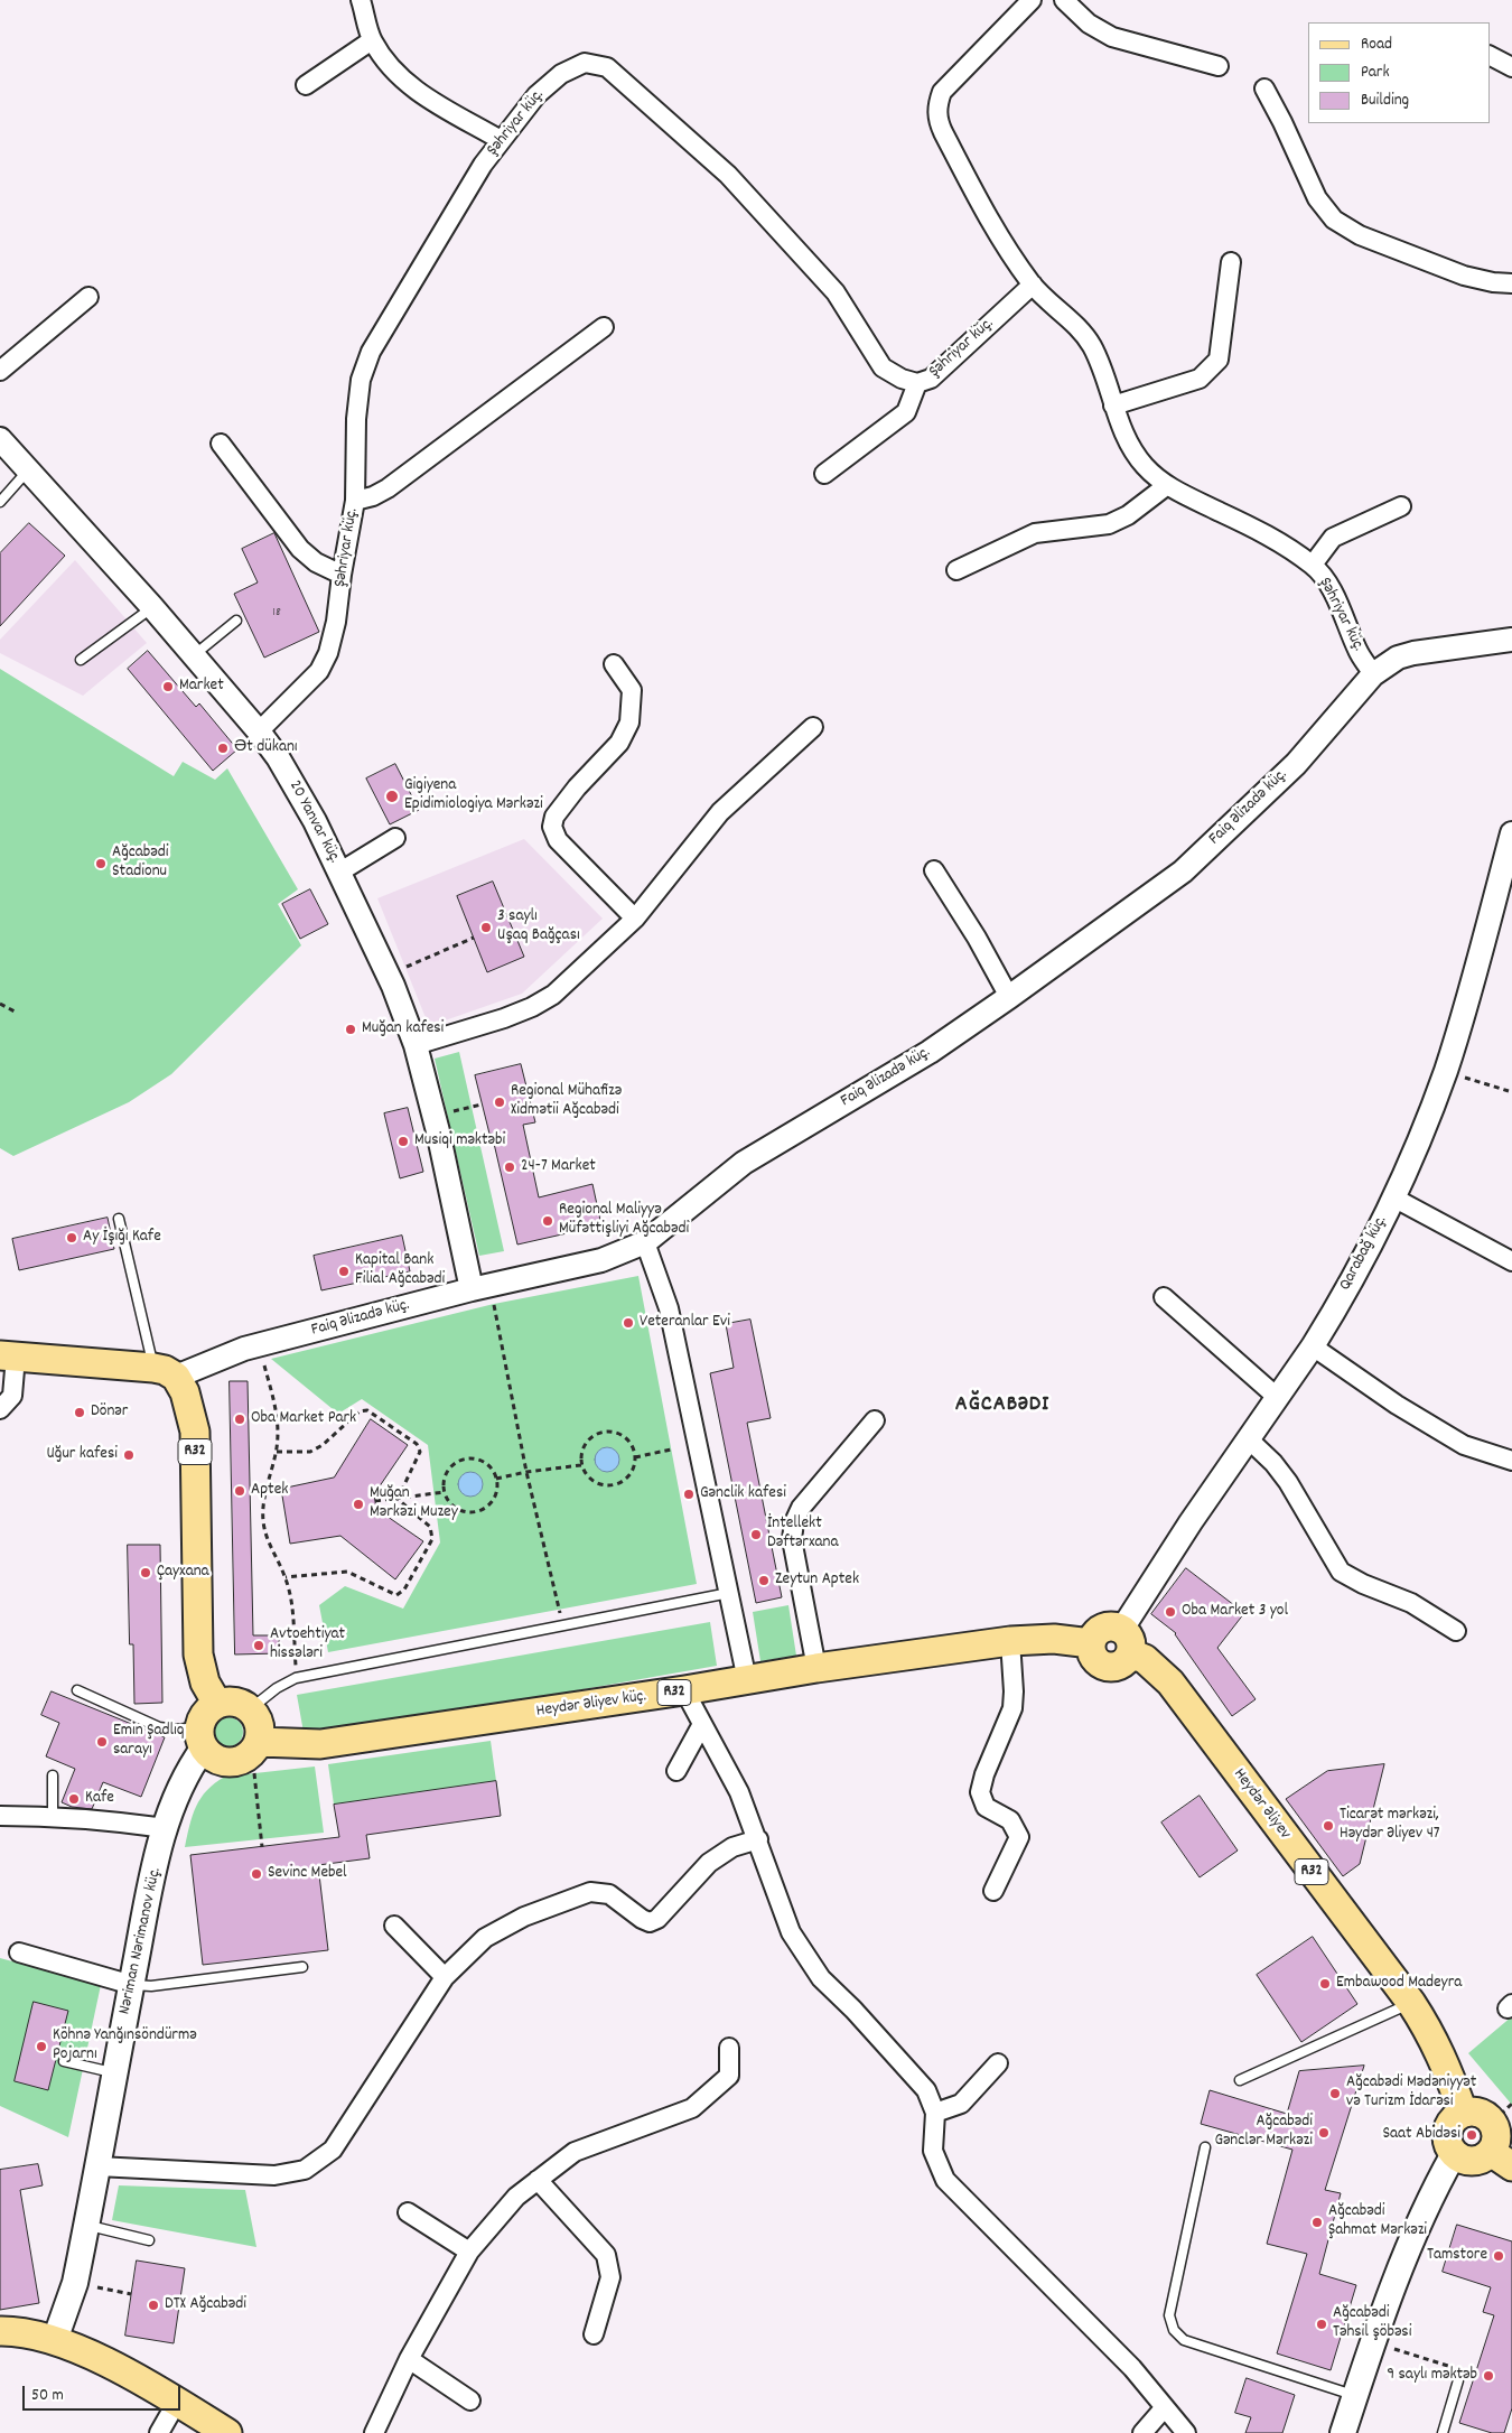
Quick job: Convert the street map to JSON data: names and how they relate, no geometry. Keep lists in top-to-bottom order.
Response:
{
  "streets": {
    "main road": [
      "Faiq Əlizadə küç.",
      "R32",
      "Heydər Əliyev küç.",
      "Heydər Əliyev",
      "Nəriman Nərimanov küç."
    ],
    "street": ["Şəhriyar küç.", "20 Yanvar küç.", "Qarabağ küç."]
  },
  "crossings": [
    ["Şəhriyar küç.", "Faiq Əlizadə küç."],
    ["Şəhriyar küç.", "20 Yanvar küç."],
    ["Faiq Əlizadə küç.", "20 Yanvar küç."],
    ["Faiq Əlizadə küç.", "R32"],
    ["Qarabağ küç.", "Heydər Əliyev küç."],
    ["Qarabağ küç.", "Heydər Əliyev"],
    ["R32", "Heydər Əliyev küç."],
    ["R32", "Nəriman Nərimanov küç."],
    ["Heydər Əliyev küç.", "Heydər Əliyev"],
    ["Heydər Əliyev küç.", "Nəriman Nərimanov küç."]
  ],
  "districts": ["AĞCABƏDI"],
  "places": [
    "Market",
    "Әt dükanı",
    "Gigiyena Epidimiologiya Mərkəzi",
    "Ağcabədi Stadionu",
    "3 saylı Uşaq Bağçası",
    "Muğan kafesi",
    "Regional Mühafizə Xidmətii Ağcabədi",
    "Musiqi məktəbi",
    "24-7 Market",
    "Regional Maliyyə Müfəttişliyi Ağcabədi",
    "Ay İşığı Kafe",
    "Kapital Bank Filial Ağcabədi",
    "Veteranlar Evi",
    "Dönər",
    "Oba Market Park",
    "Uğur kafesi",
    "Aptek",
    "Gənclik kafesi",
    "Muğan Mərkəzi Muzey",
    "İntellekt Dəftərxana",
    "Çayxana",
    "Zeytun Aptek",
    "Oba Market 3 yol",
    "Avtoehtiyat hissələri",
    "Emin Şadlıq sarayı",
    "Kafe",
    "Ticarət mərkəzi, Həydər Əliyev 47",
    "Sevinc Mebel",
    "Embawood Madeyra",
    "Köhnə Yanğınsöndürmə Pojarnı",
    "Ağcabədi Mədəniyyət və Turizm İdarəsi",
    "Ağcabədi Gənclər Mərkəzi",
    "Saat Abidəsi",
    "Ağcabədi Şahmat Mərkəzi",
    "Tamstore",
    "DTX Ağcabədi",
    "Ağcabədi Təhsil şöbəsi",
    "9 saylı məktəb"
  ],
  "house_numbers": ["18"],
  "legend": ["Road", "Park", "Building"],
  "scale_bar": "50 m"
}
